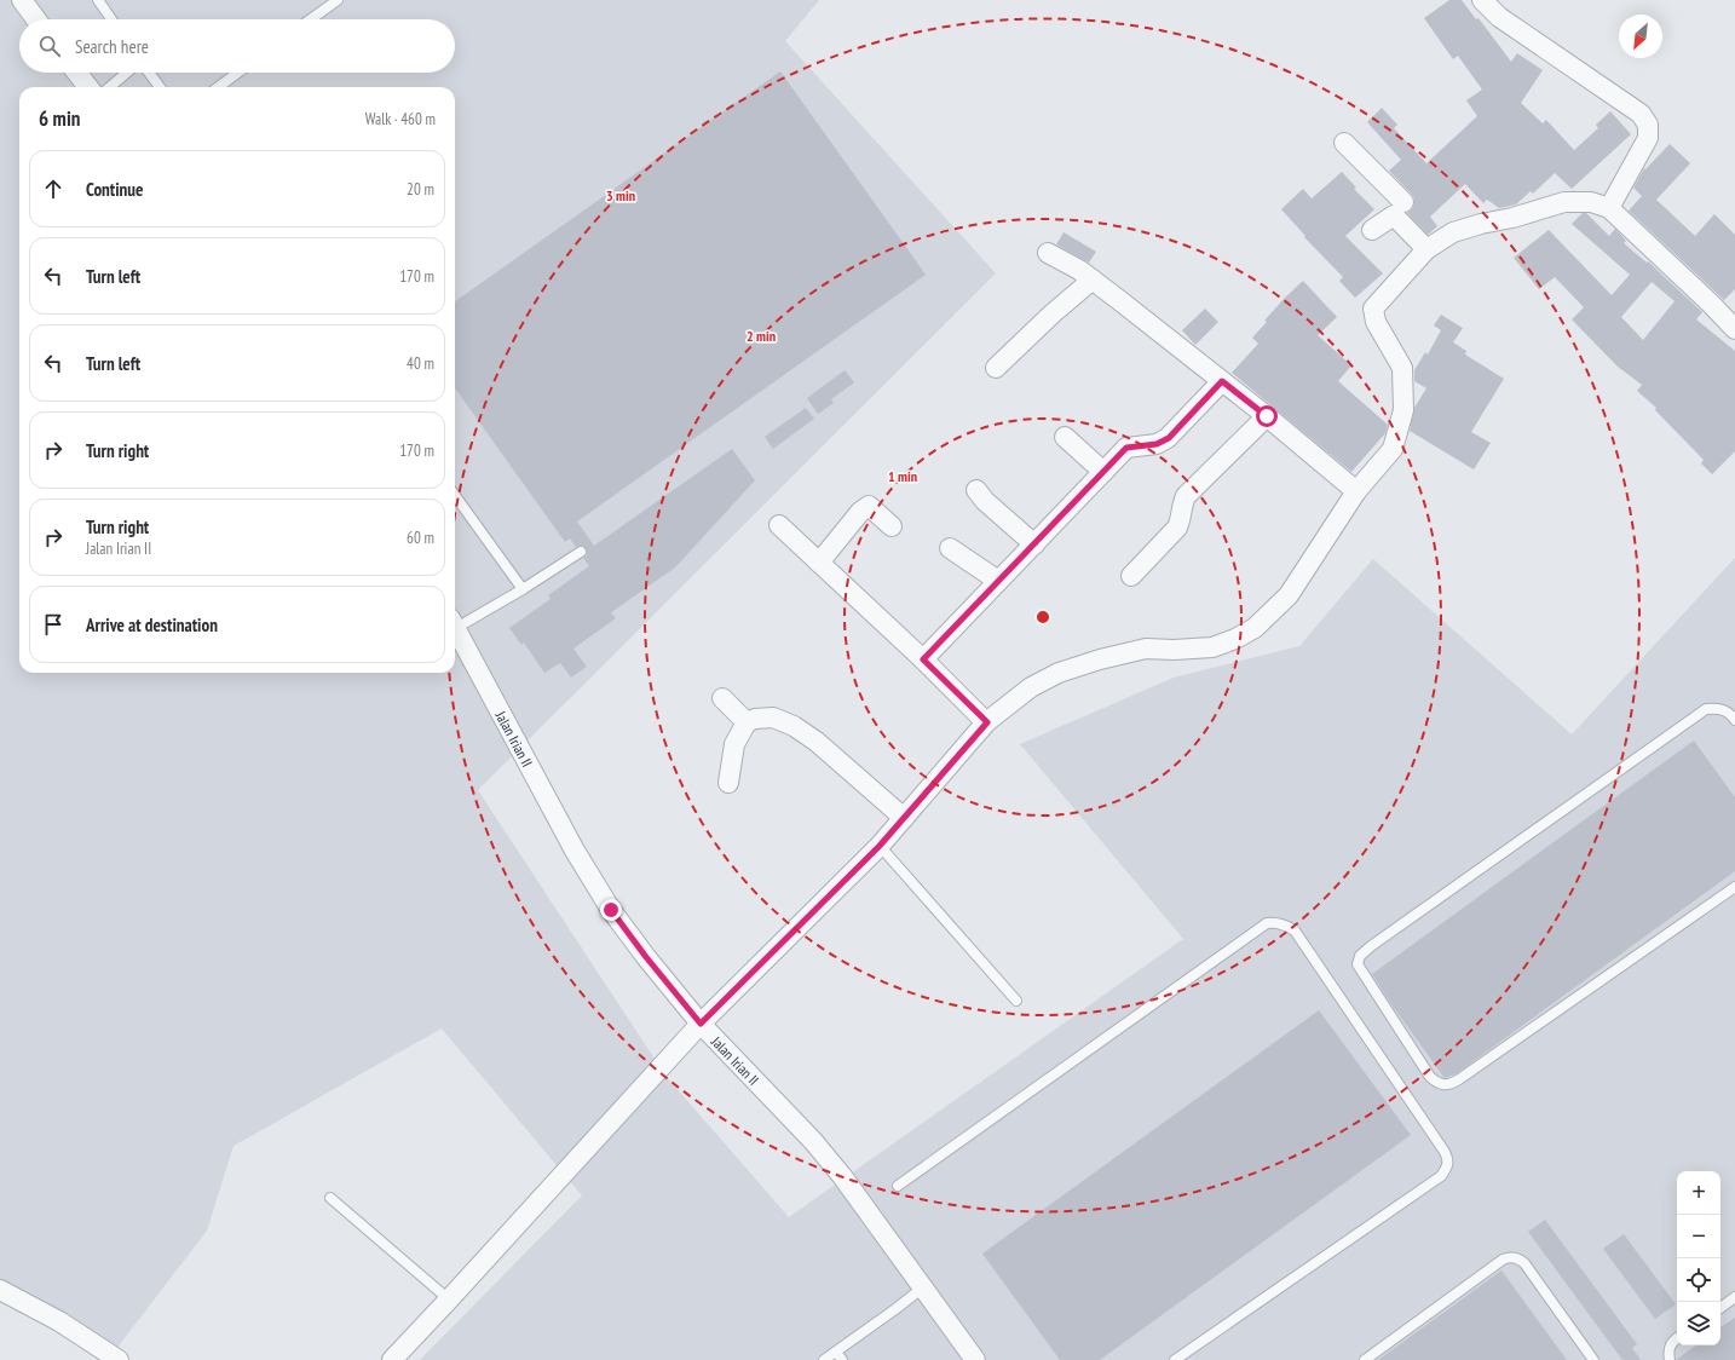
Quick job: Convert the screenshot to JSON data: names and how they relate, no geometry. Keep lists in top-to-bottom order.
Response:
{
  "streets": {
    "street": ["Jalan Irian II"]
  },
  "north": "bottom left",
  "page": {
    "search": "Search here",
    "heading": ["6 min", "Walk · 460 m"],
    "list": [
      ["Continue", "20 m"],
      ["Turn left", "170 m"],
      ["Turn left", "40 m"],
      ["Turn right", "170 m"],
      ["Turn right", "Jalan Irian II", "60 m"],
      "Arrive at destination"
    ],
    "map_buttons": ["+", "−"]
  },
  "rings": ["3 min", "2 min", "1 min"]
}
